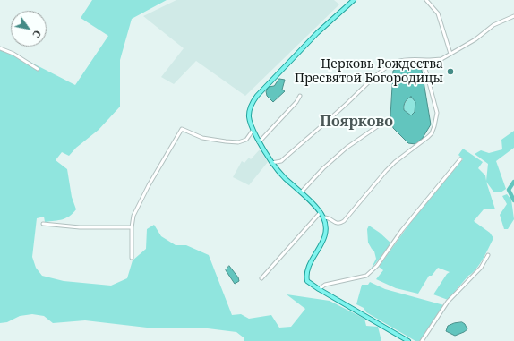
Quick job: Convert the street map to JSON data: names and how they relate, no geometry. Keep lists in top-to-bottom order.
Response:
{
  "districts": ["Поярково"],
  "places": ["Церковь Рождества Пресвятой Богородицы"],
  "north": "bottom right"
}
